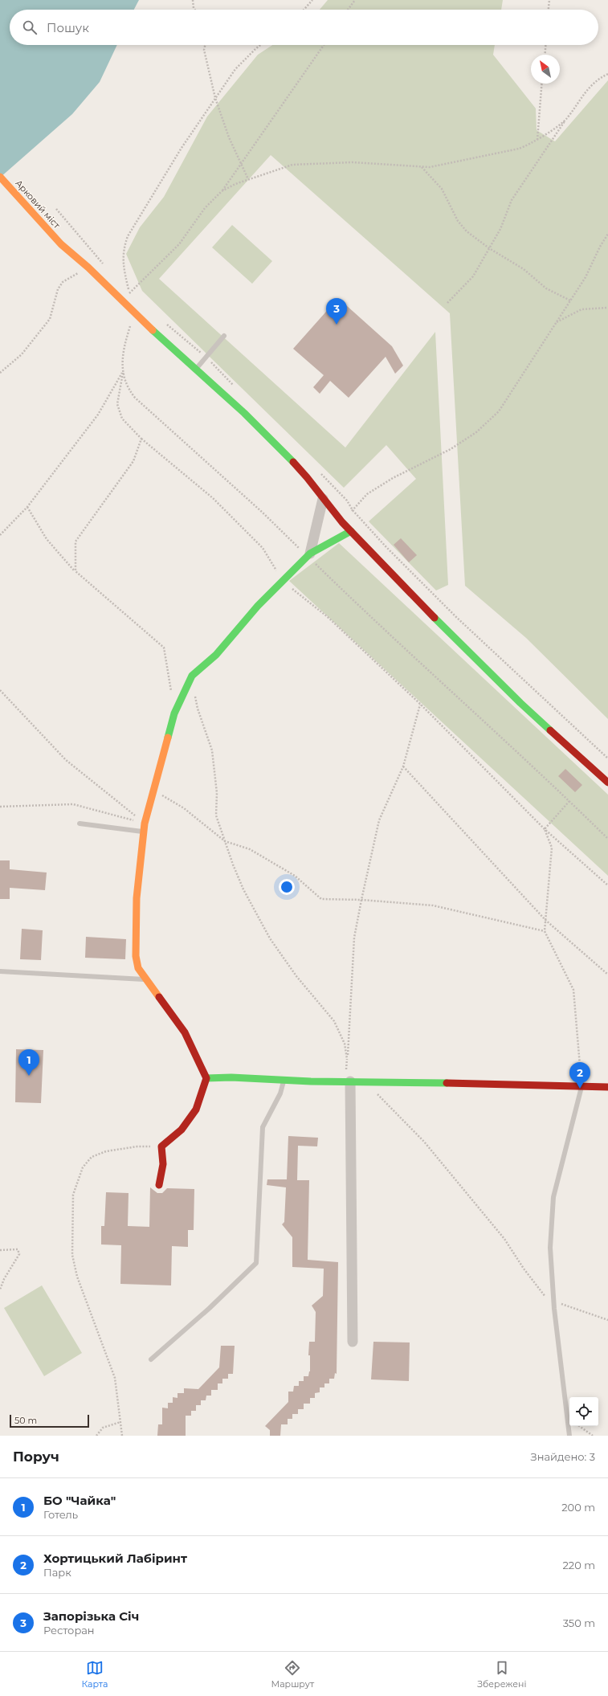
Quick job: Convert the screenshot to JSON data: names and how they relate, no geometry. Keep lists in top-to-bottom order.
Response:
{
  "streets": {
    "street": ["Арковий міст"]
  },
  "scale_bar": "50 m",
  "north": "top left",
  "page": {
    "search": "Пошук",
    "pins": ["3", "1", "2"],
    "scale": "50 m",
    "heading": ["Поруч", "Знайдено: 3"],
    "list": [
      {
        "mark": "1",
        "name": "БО \"Чайка\"",
        "note": "Готель",
        "value": "200 m"
      },
      {
        "mark": "2",
        "name": "Хортицький Лабіринт",
        "note": "Парк",
        "value": "220 m"
      },
      {
        "mark": "3",
        "name": "Запорізька Січ",
        "note": "Ресторан",
        "value": "350 m"
      }
    ],
    "nav": ["Карта", "Маршрут", "Збережені"]
  }
}
